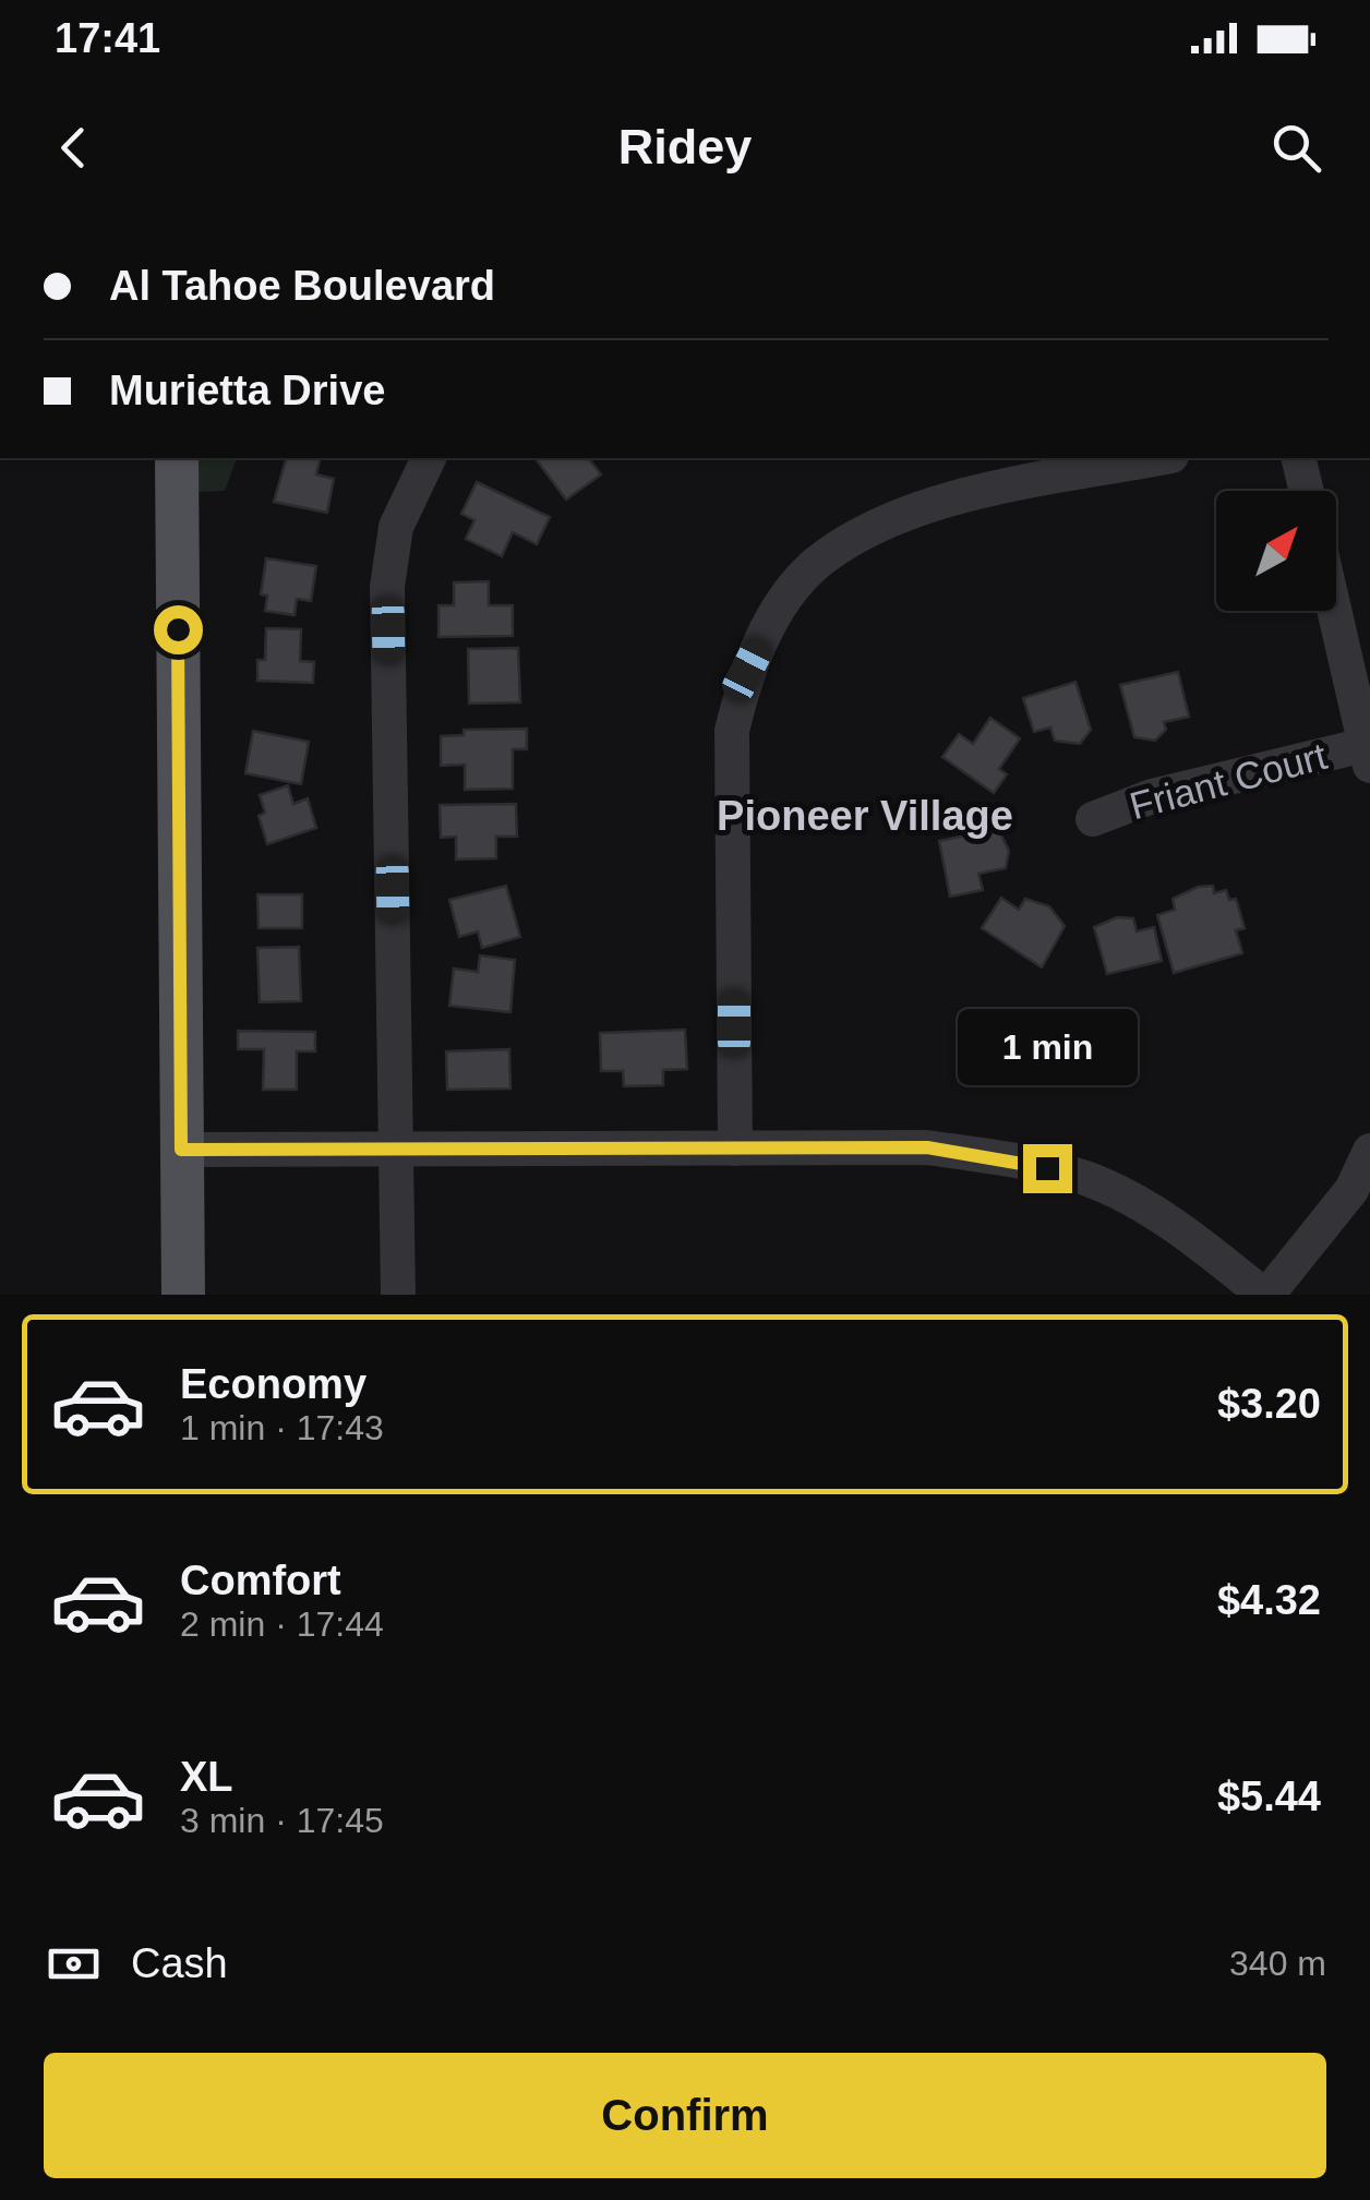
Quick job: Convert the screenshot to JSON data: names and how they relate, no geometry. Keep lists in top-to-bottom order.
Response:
{
  "streets": {
    "street": ["Friant Court"]
  },
  "districts": ["Pioneer Village"],
  "north": "top right",
  "page": {
    "status": "17:41",
    "header": "Ridey",
    "banner": ["Al Tahoe Boulevard", "Murietta Drive"],
    "bubble": "1 min",
    "list": [
      {
        "name": "Economy",
        "note": "1 min · 17:43",
        "value": "$3.20"
      },
      {
        "name": "Comfort",
        "note": "2 min · 17:44",
        "value": "$4.32"
      },
      {
        "name": "XL",
        "note": "3 min · 17:45",
        "value": "$5.44"
      }
    ],
    "pay": ["Cash", "340 m"],
    "buttons": "Confirm"
  }
}
